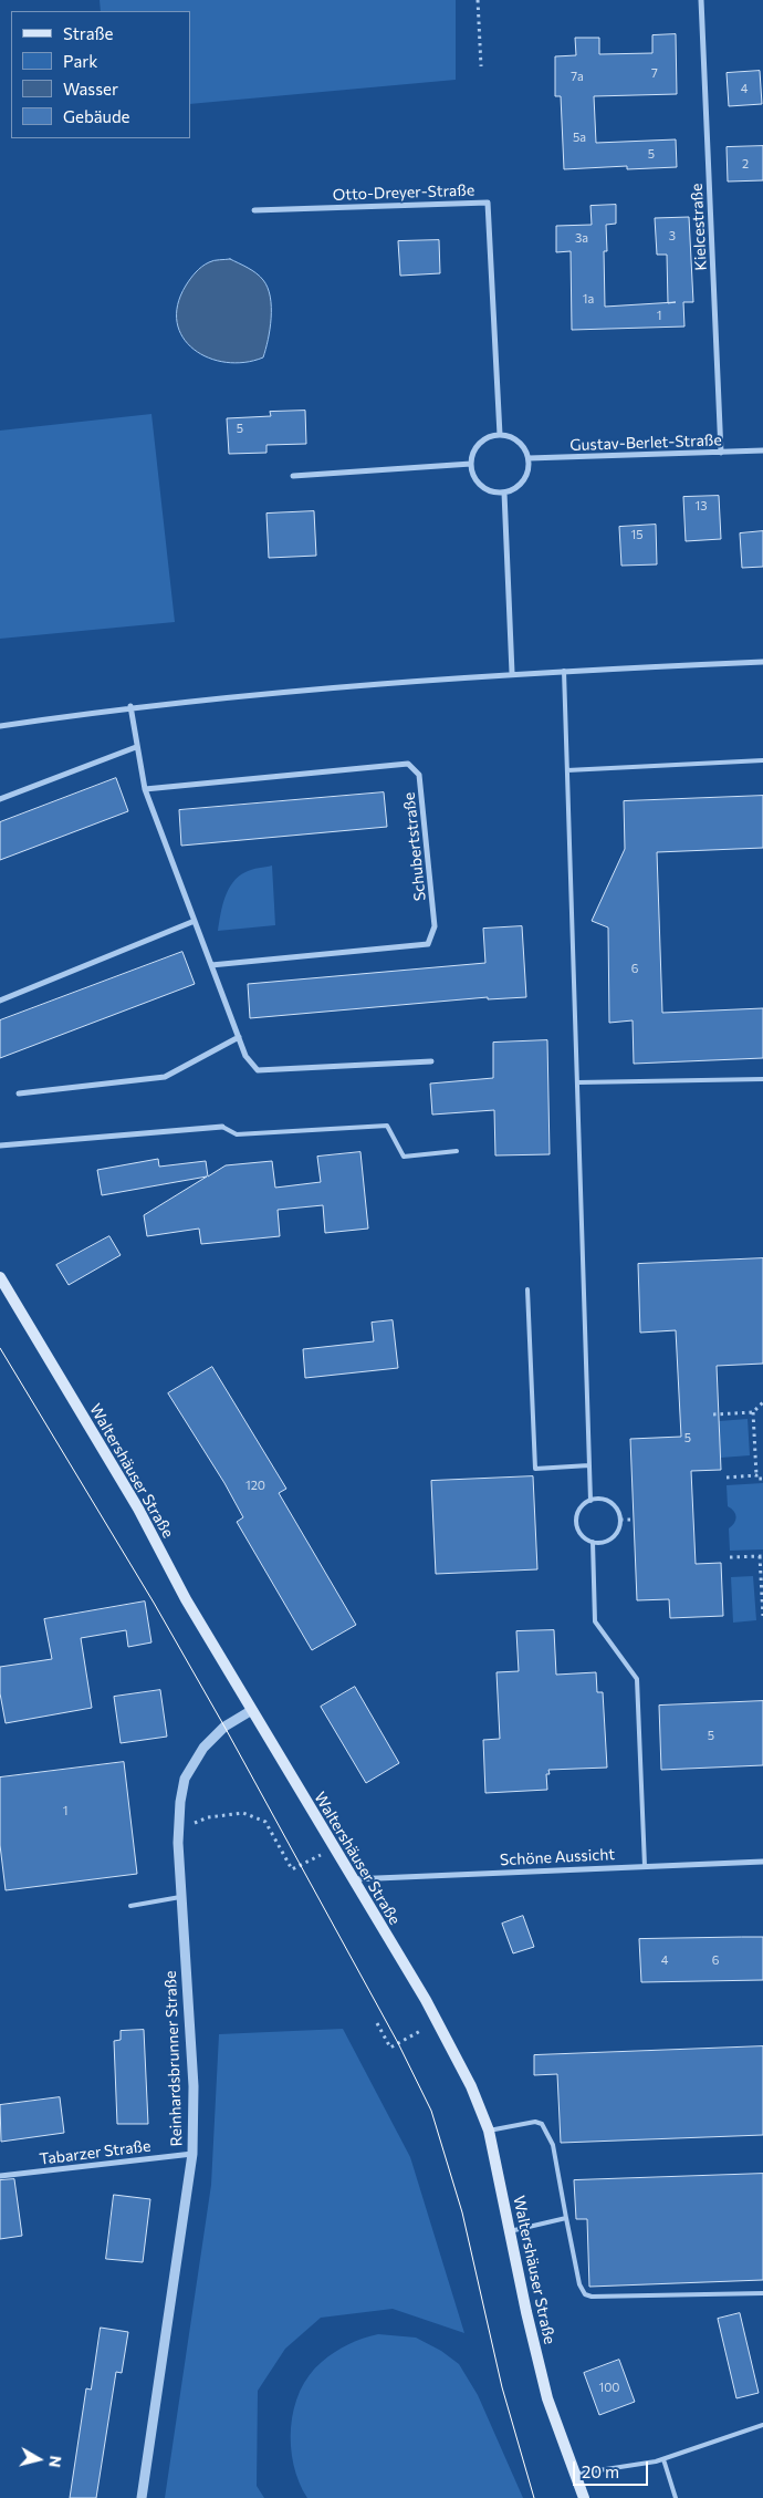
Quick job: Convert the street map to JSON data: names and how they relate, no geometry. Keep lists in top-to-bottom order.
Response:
{
  "streets": {
    "main road": ["Waltershäuser Straße"],
    "street": [
      "Otto-Dreyer-Straße",
      "Kielcestraße",
      "Gustav-Berlet-Straße",
      "Schubertstraße",
      "Schöne Aussicht",
      "Reinhardsbrunner Straße",
      "Tabarzer Straße"
    ]
  },
  "crossings": [
    ["Otto-Dreyer-Straße", "Gustav-Berlet-Straße"],
    ["Kielcestraße", "Gustav-Berlet-Straße"],
    ["Waltershäuser Straße", "Schöne Aussicht"],
    ["Waltershäuser Straße", "Reinhardsbrunner Straße"],
    ["Reinhardsbrunner Straße", "Tabarzer Straße"]
  ],
  "house_numbers": [
    "7",
    "7a",
    "4",
    "5a",
    "5",
    "2",
    "3",
    "3a",
    "1a",
    "1",
    "5",
    "13",
    "15",
    "6",
    "5",
    "120",
    "5",
    "1",
    "4",
    "6",
    "100"
  ],
  "legend": [
    "Straße",
    "Park",
    "Wasser",
    "Gebäude"
  ],
  "scale_bar": "20 m",
  "north": "right"
}
